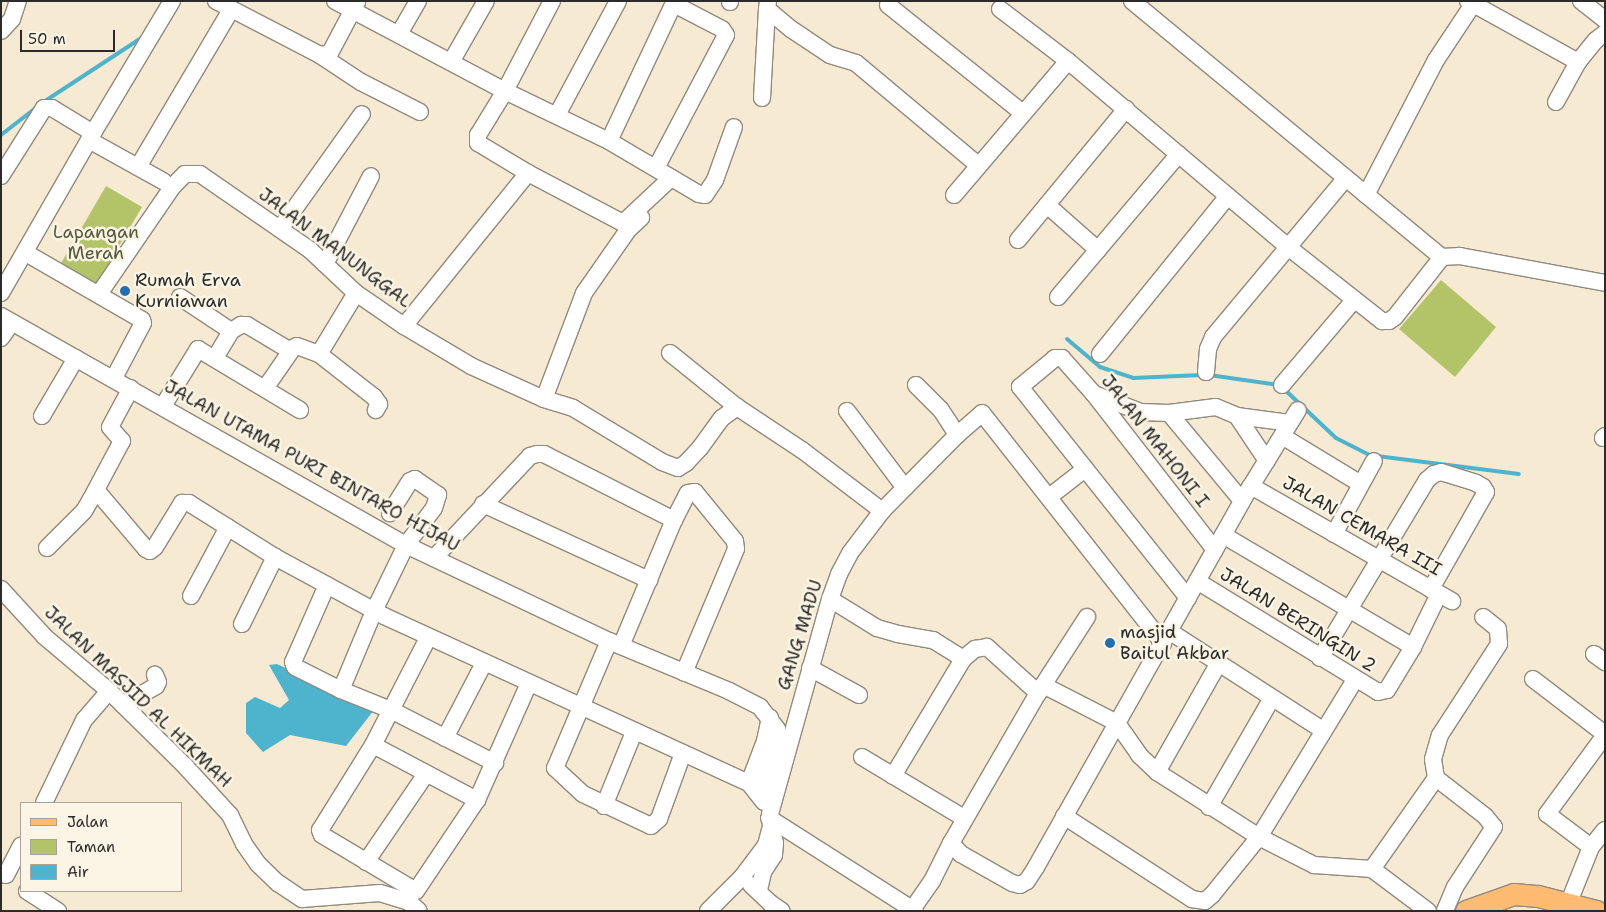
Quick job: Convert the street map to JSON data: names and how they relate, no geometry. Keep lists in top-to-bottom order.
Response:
{
  "streets": {
    "street": [
      "JALAN MANUNGGAL",
      "JALAN MAHONI I",
      "JALAN UTAMA PURI BINTARO HIJAU",
      "JALAN CEMARA III",
      "JALAN BERINGIN 2",
      "GANG MADU",
      "JALAN MASJID AL HIKMAH"
    ]
  },
  "parks": ["Lapangan Merah"],
  "places": ["Rumah Erva Kurniawan", "masjid Baitul Akbar"],
  "legend": ["Jalan", "Taman", "Air"],
  "scale_bar": "50 m"
}
